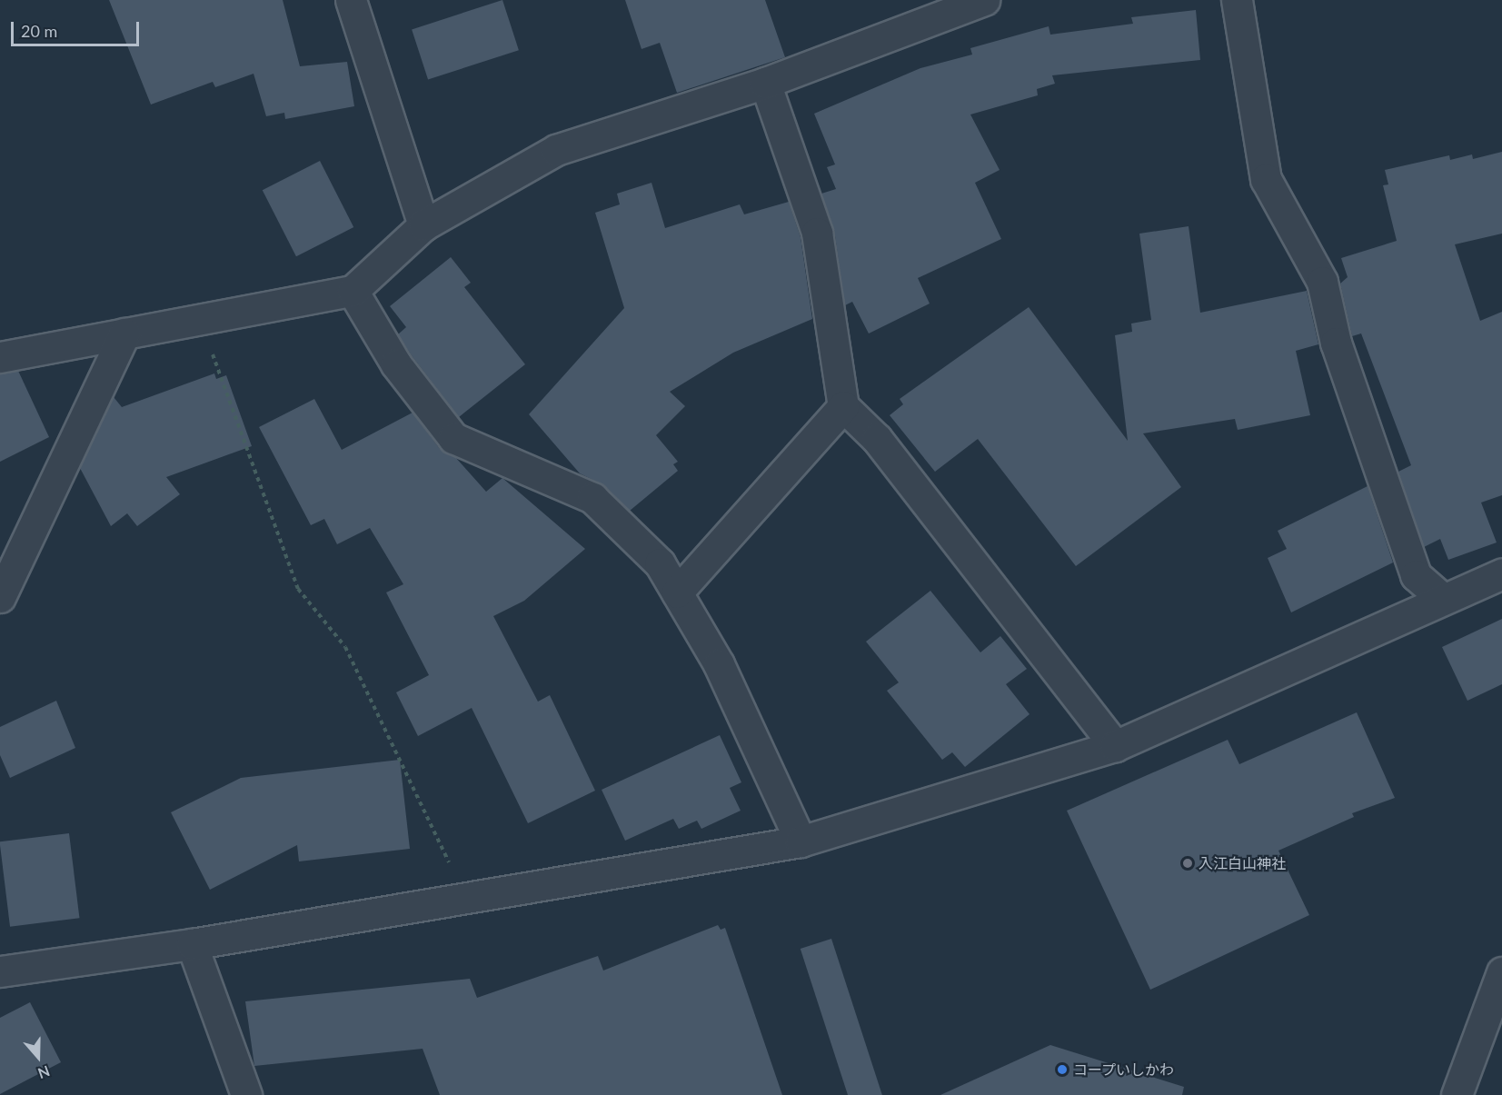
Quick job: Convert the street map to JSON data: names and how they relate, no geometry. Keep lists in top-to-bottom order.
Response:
{
  "places": ["入江白山神社", "コープいしかわ"],
  "scale_bar": "20 m",
  "north": "bottom"
}
